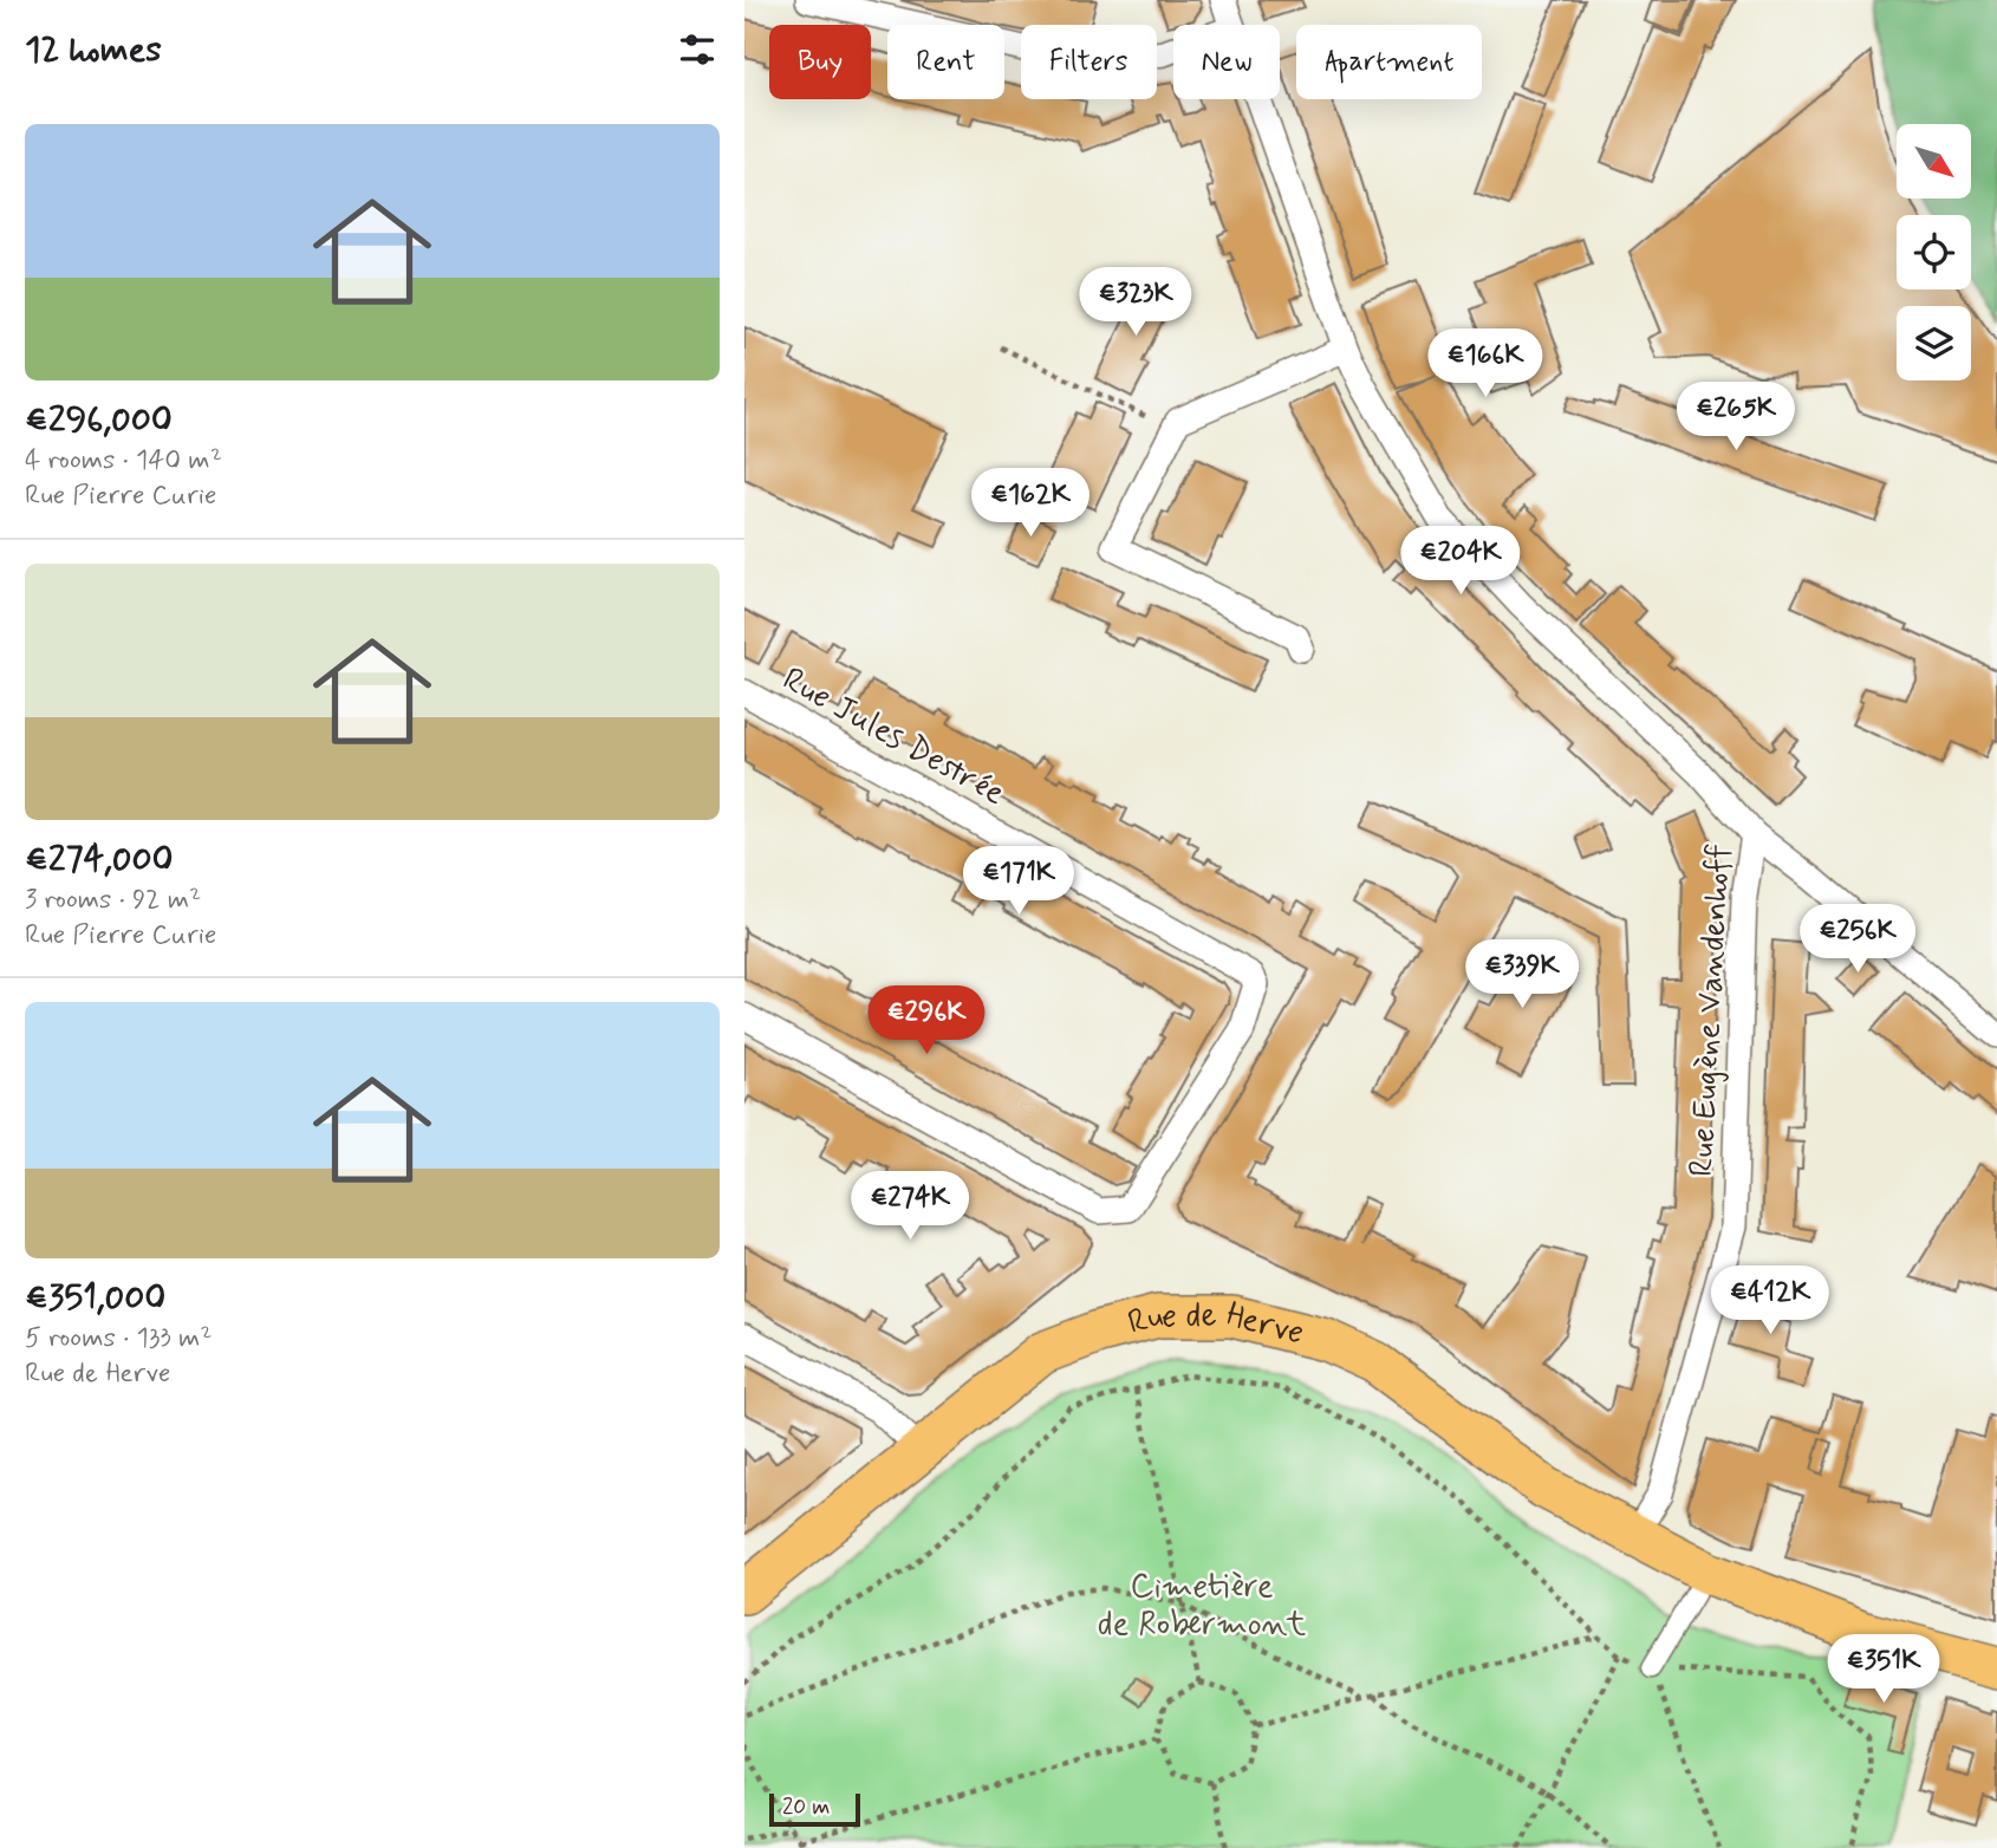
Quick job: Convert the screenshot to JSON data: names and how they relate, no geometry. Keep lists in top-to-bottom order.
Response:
{
  "streets": {
    "main road": ["Rue de Herve"],
    "street": ["Rue Jules Destrée", "Rue Eugène Vandenhoff"]
  },
  "crossings": [
    ["Rue Eugène Vandenhoff", "Rue de Herve"]
  ],
  "parks": ["Cimetière de Robermont"],
  "scale_bar": "20 m",
  "north": "bottom right",
  "page": {
    "heading": "12 homes",
    "chip": [
      "Buy",
      "Rent",
      "Filters",
      "New",
      "Apartment"
    ],
    "list": [
      {
        "name": "€296,000",
        "note": "4 rooms · 140 m² · Rue Pierre Curie"
      },
      {
        "name": "€274,000",
        "note": "3 rooms · 92 m² · Rue Pierre Curie"
      },
      {
        "name": "€351,000",
        "note": "5 rooms · 133 m² · Rue de Herve"
      }
    ],
    "price": [
      "€323K",
      "€166K",
      "€265K",
      "€162K",
      "€204K",
      "€171K",
      "€256K",
      "€339K",
      "€296K",
      "€274K",
      "€412K",
      "€351K"
    ],
    "scale": "20 m"
  }
}
